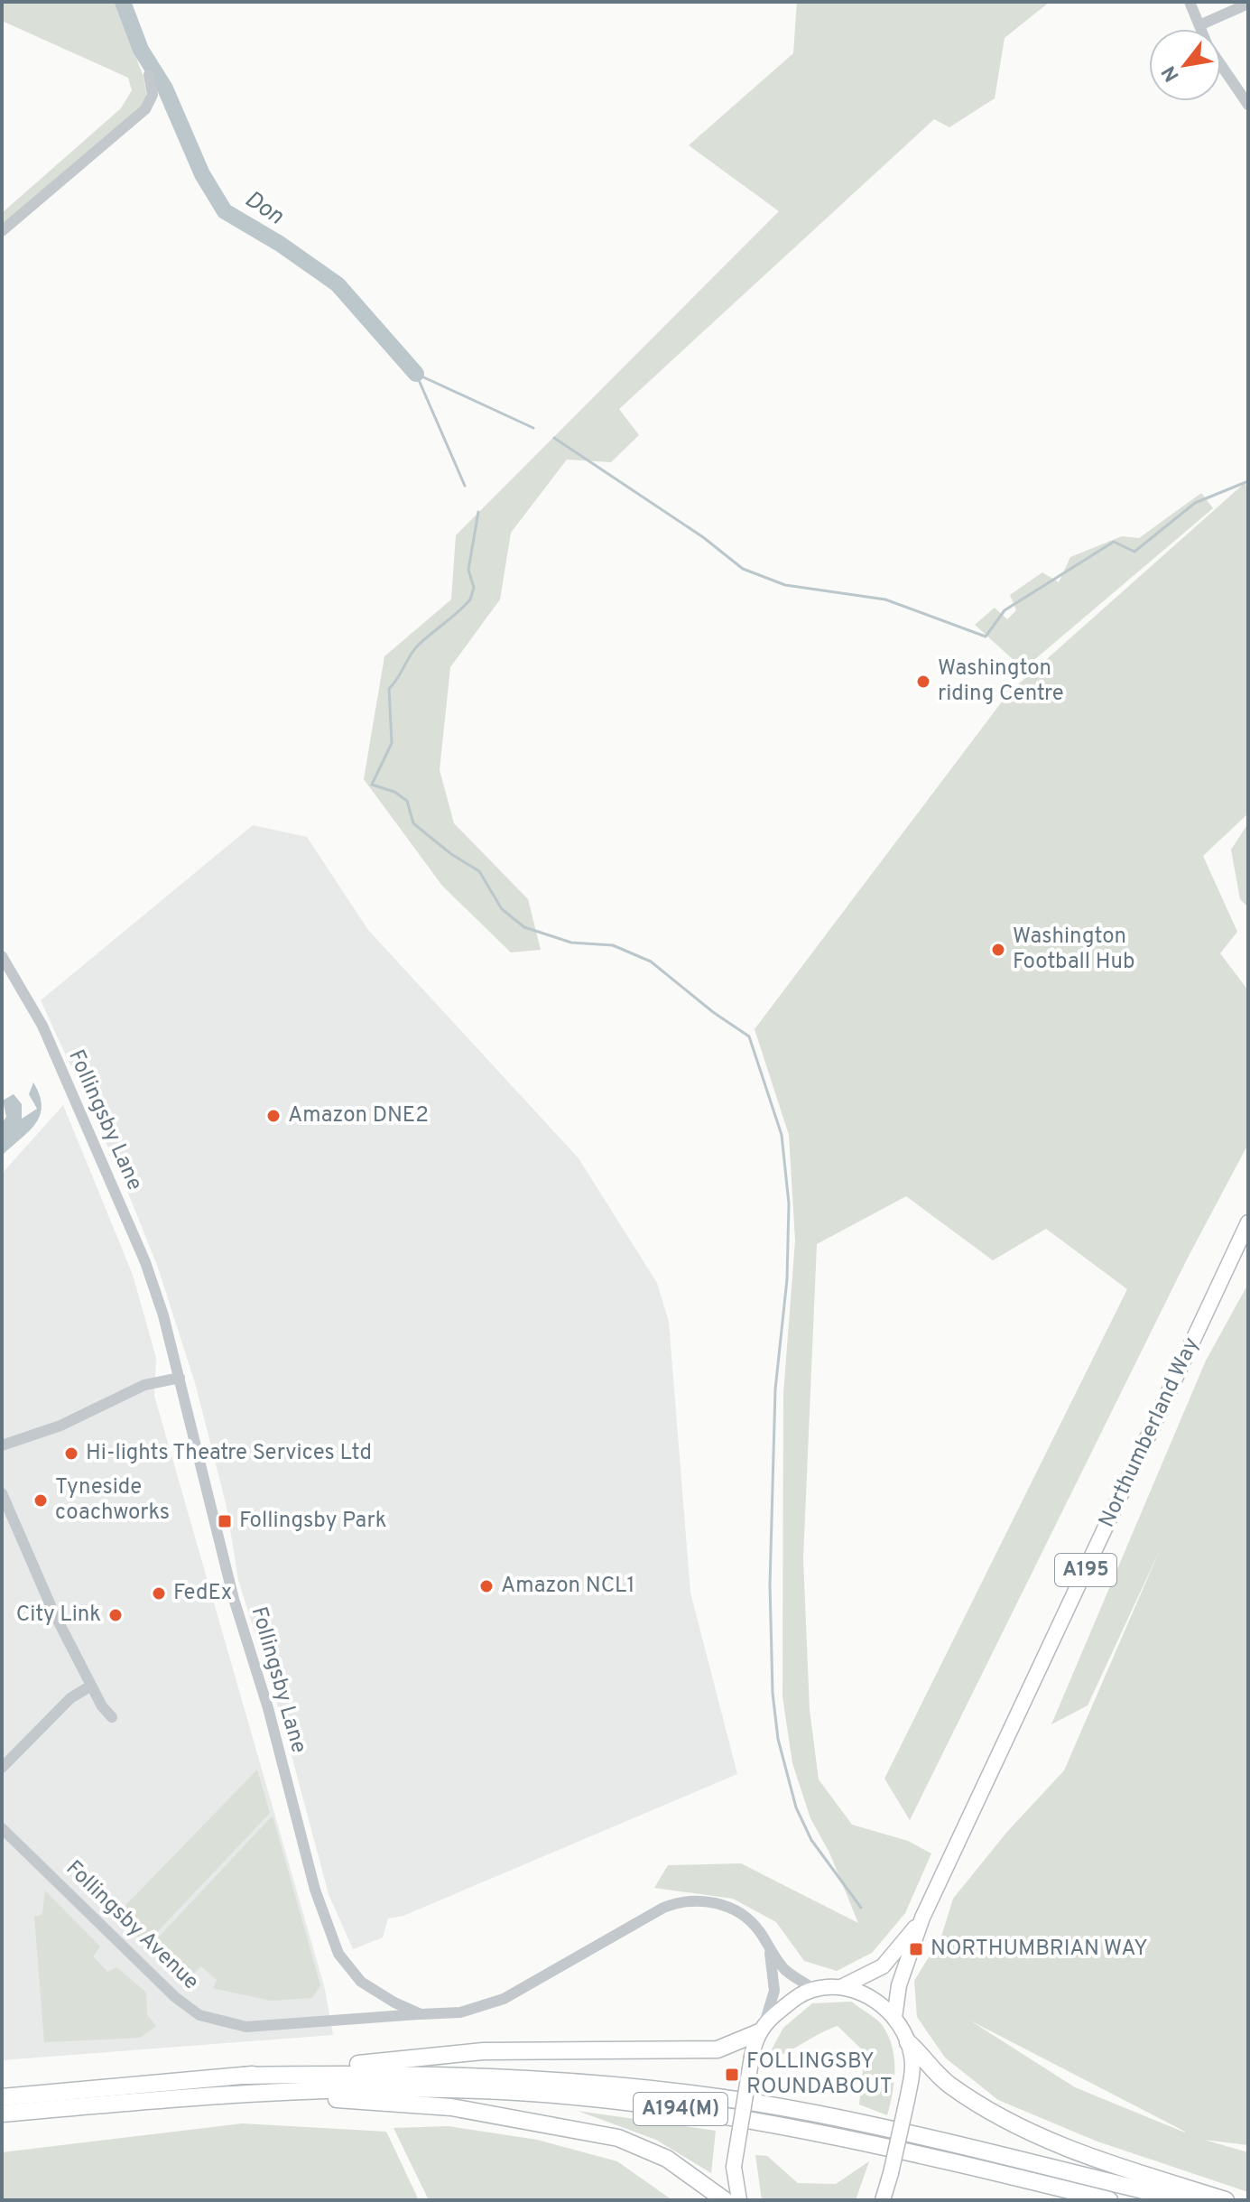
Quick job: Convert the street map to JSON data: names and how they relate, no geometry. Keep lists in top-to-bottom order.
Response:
{
  "streets": {
    "highway": ["A194(M)"],
    "main road": ["Northumberland Way", "A195"],
    "street": ["Follingsby Lane", "Follingsby Avenue"]
  },
  "crossings": [
    ["Follingsby Lane", "Follingsby Avenue"]
  ],
  "water": ["Don"],
  "places": {
    "other": [
      "Washington riding Centre",
      "Washington Football Hub",
      "Amazon DNE2",
      "Hi-lights Theatre Services Ltd",
      "Tyneside coachworks",
      "Amazon NCL1",
      "FedEx",
      "City Link"
    ],
    "transit": ["Follingsby Park", "NORTHUMBRIAN WAY", "FOLLINGSBY ROUNDABOUT"]
  },
  "north": "bottom left"
}
